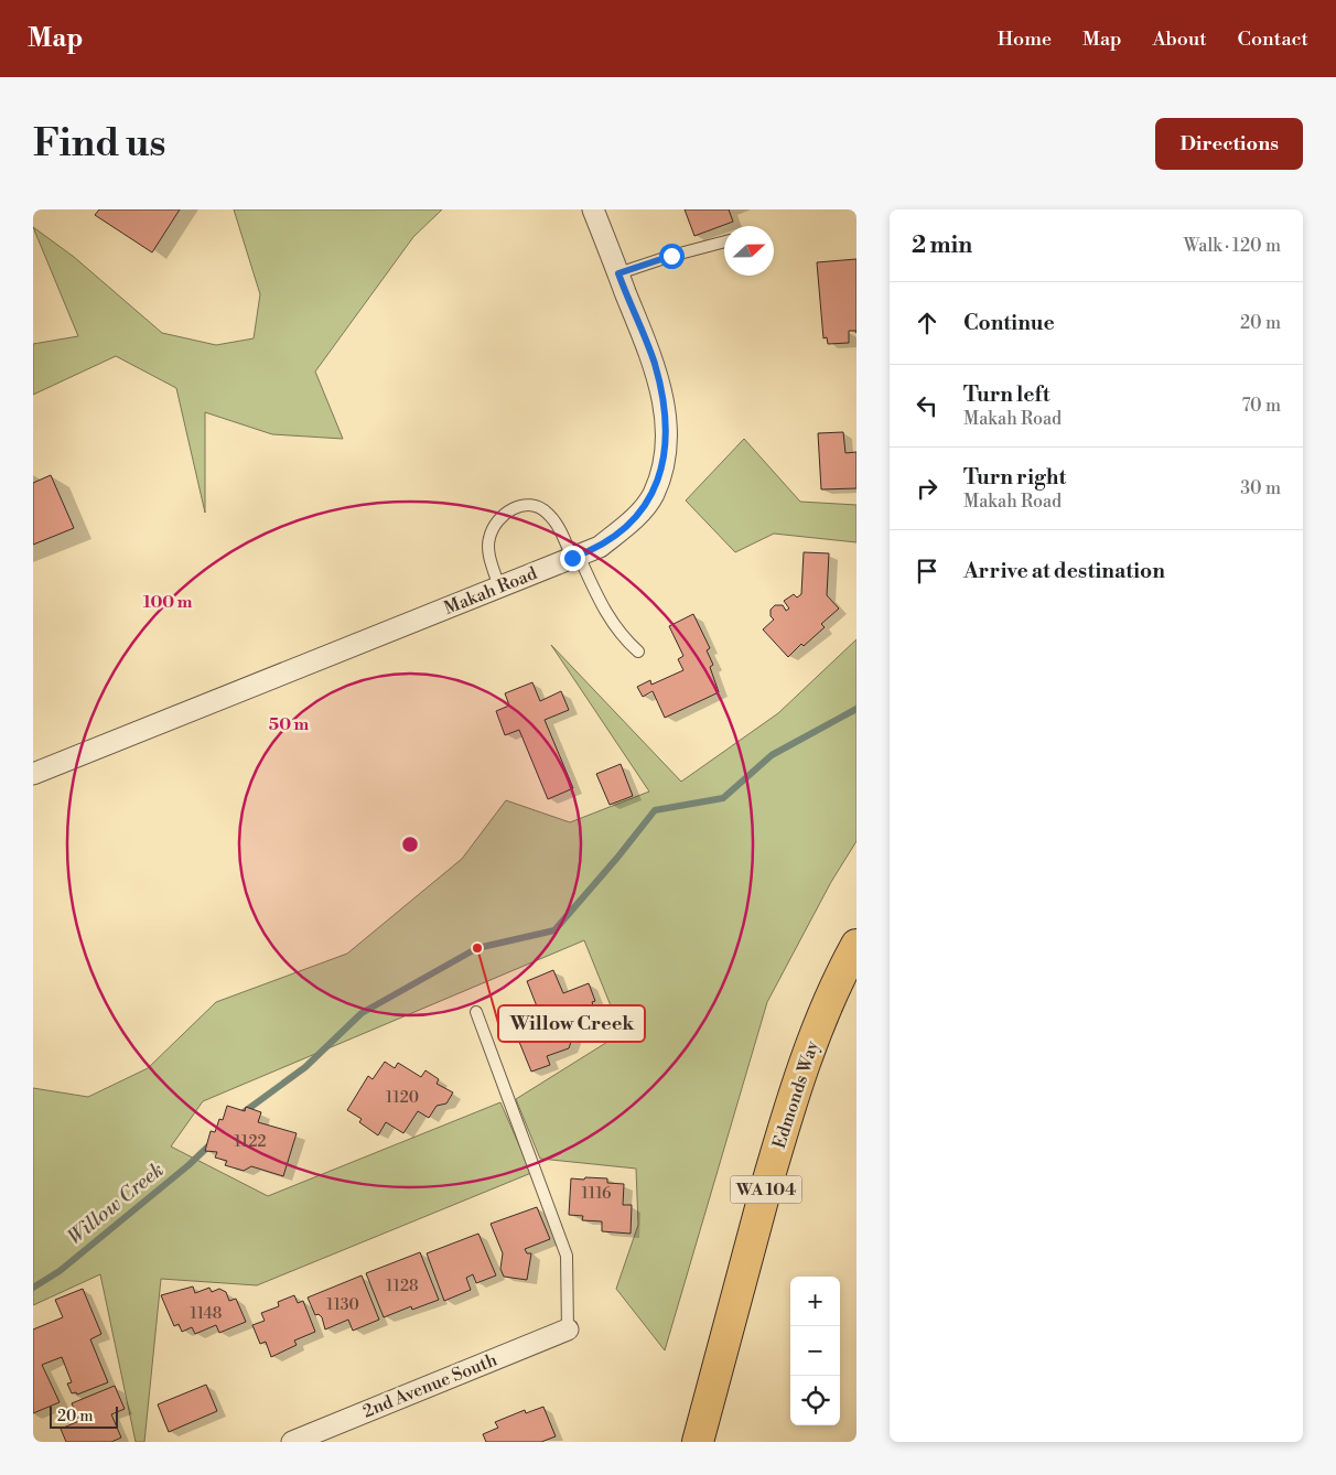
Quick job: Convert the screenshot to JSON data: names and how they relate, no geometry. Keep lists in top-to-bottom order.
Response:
{
  "streets": {
    "main road": ["Edmonds Way", "WA 104"],
    "street": ["Makah Road", "2nd Avenue South"]
  },
  "water": ["Willow Creek"],
  "places": ["Willow Creek"],
  "house_numbers": [
    "1120",
    "1122",
    "1116",
    "1128",
    "1130",
    "1148"
  ],
  "scale_bar": "20 m",
  "north": "right",
  "page": {
    "header": "Map",
    "nav": [
      "Home",
      "Map",
      "About",
      "Contact"
    ],
    "buttons": "Directions",
    "title": "Find us",
    "heading": ["2 min", "Walk · 120 m"],
    "list": [
      ["Continue", "20 m"],
      ["Turn left", "Makah Road", "70 m"],
      ["Turn right", "Makah Road", "30 m"],
      "Arrive at destination"
    ],
    "map_buttons": ["+", "−"],
    "scale": "20 m"
  },
  "rings": ["100 m", "50 m"]
}
